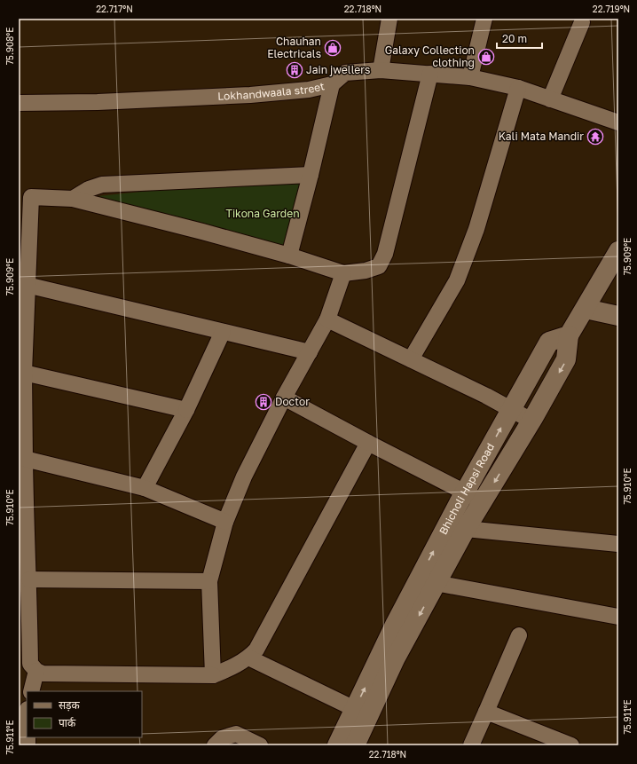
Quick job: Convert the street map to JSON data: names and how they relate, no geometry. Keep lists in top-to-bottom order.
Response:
{
  "streets": {
    "street": ["Lokhandwaala street", "Bhicholi Hapsi Road"]
  },
  "parks": ["Tikona Garden"],
  "places": {
    "shop": ["Chauhan Electricals", "Galaxy Collection clothing"],
    "building": ["Jain jwellers", "Doctor"],
    "temple": ["Kali Mata Mandir"]
  },
  "legend": ["सड़क", "पार्क"],
  "scale_bar": "20 m",
  "coordinates": [
    "22.717°N",
    "22.718°N",
    "22.719°N",
    "75.908°E",
    "75.909°E",
    "75.910°E",
    "75.911°E"
  ]
}
